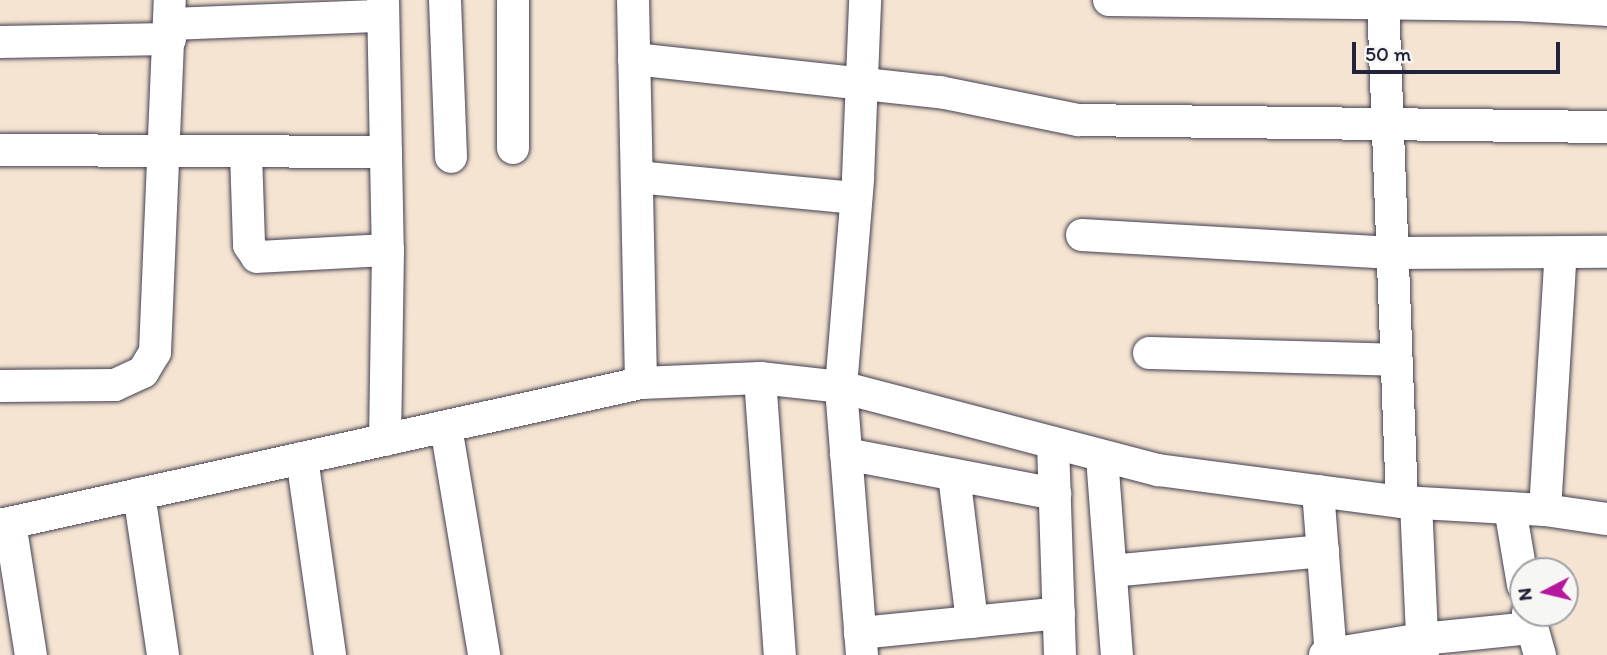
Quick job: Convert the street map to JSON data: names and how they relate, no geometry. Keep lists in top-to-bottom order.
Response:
{
  "scale_bar": "50 m",
  "north": "left"
}
